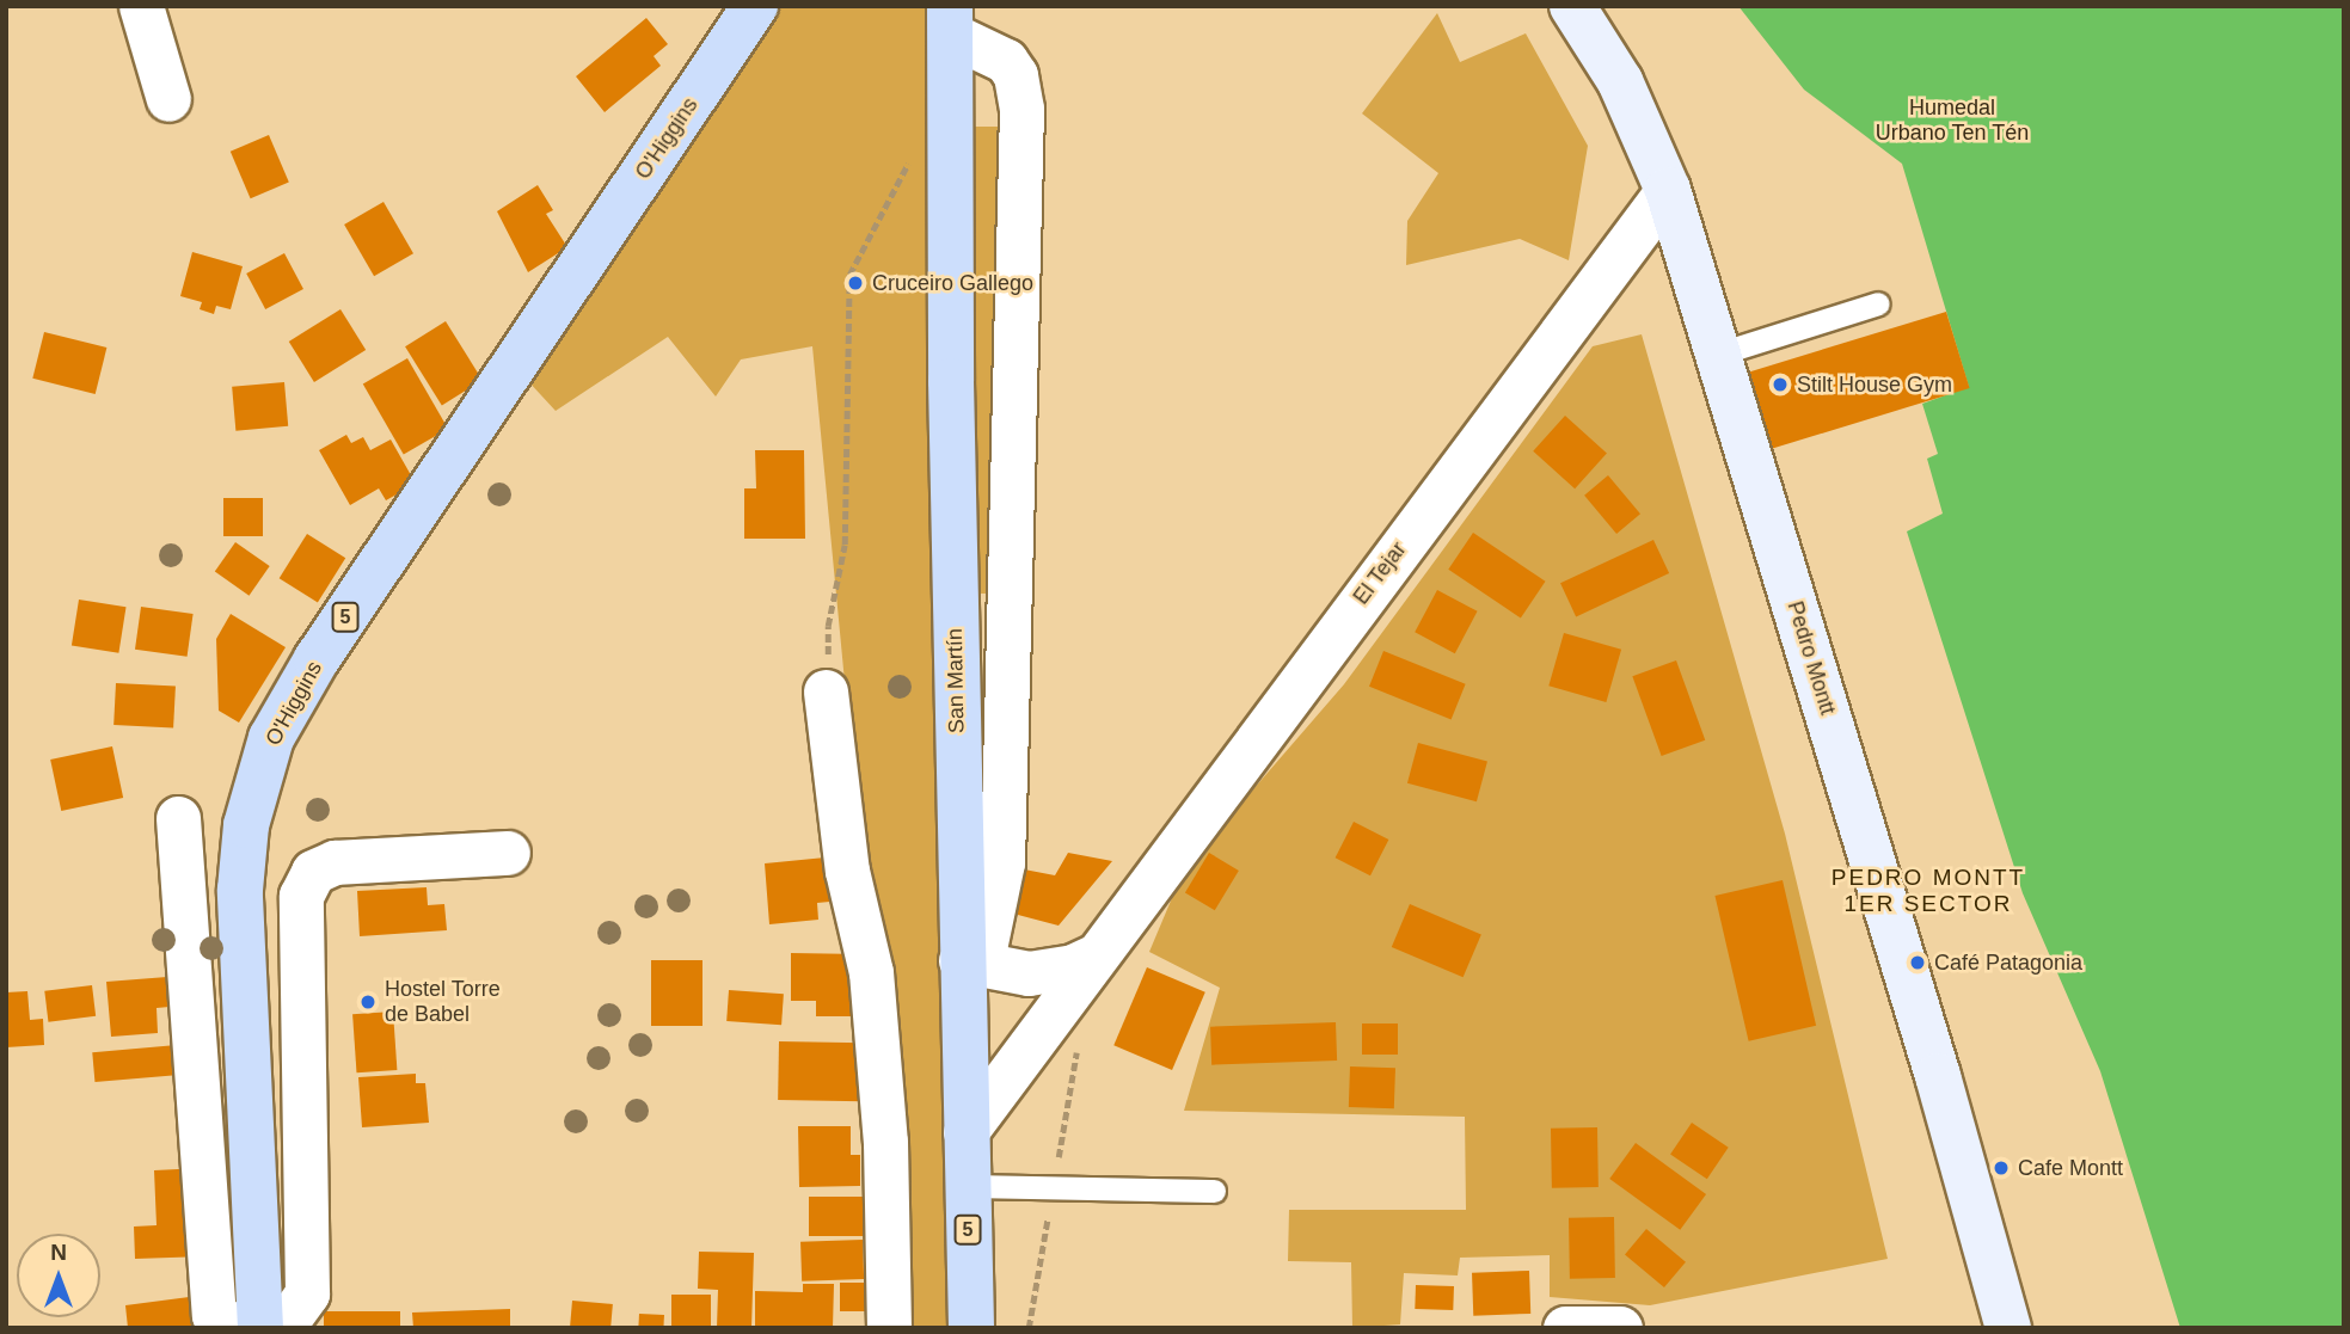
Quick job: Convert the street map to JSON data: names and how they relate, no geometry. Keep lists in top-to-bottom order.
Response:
{
  "streets": {
    "highway": ["O'Higgins", "5", "San Martín"],
    "main road": ["Pedro Montt"],
    "street": ["El Tejar"]
  },
  "crossings": [
    ["El Tejar", "Pedro Montt"],
    ["El Tejar", "San Martín"]
  ],
  "districts": ["PEDRO MONTT 1ER SECTOR"],
  "parks": ["Humedal Urbano Ten Tén"],
  "places": [
    "Cruceiro Gallego",
    "Stilt House Gym",
    "Café Patagonia",
    "Hostel Torre de Babel",
    "Cafe Montt"
  ],
  "north": "top"
}
